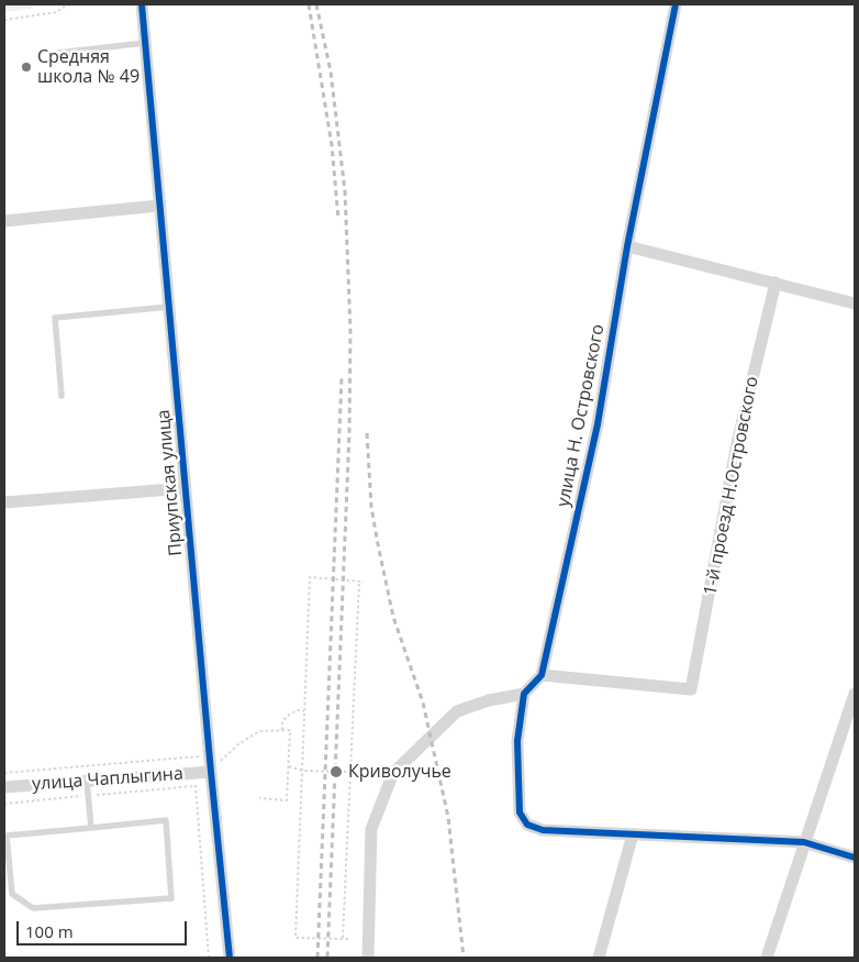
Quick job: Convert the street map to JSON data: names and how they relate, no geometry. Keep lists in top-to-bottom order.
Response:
{
  "streets": {
    "street": [
      "улица Н. Островского",
      "Приупская улица",
      "1-й проезд Н.Островского",
      "улица Чаплыгина"
    ]
  },
  "crossings": [
    ["улица Н. Островского", "1-й проезд Н.Островского"],
    ["Приупская улица", "улица Чаплыгина"]
  ],
  "places": ["Средняя школа № 49", "Криволучье"],
  "scale_bar": "100 m"
}
